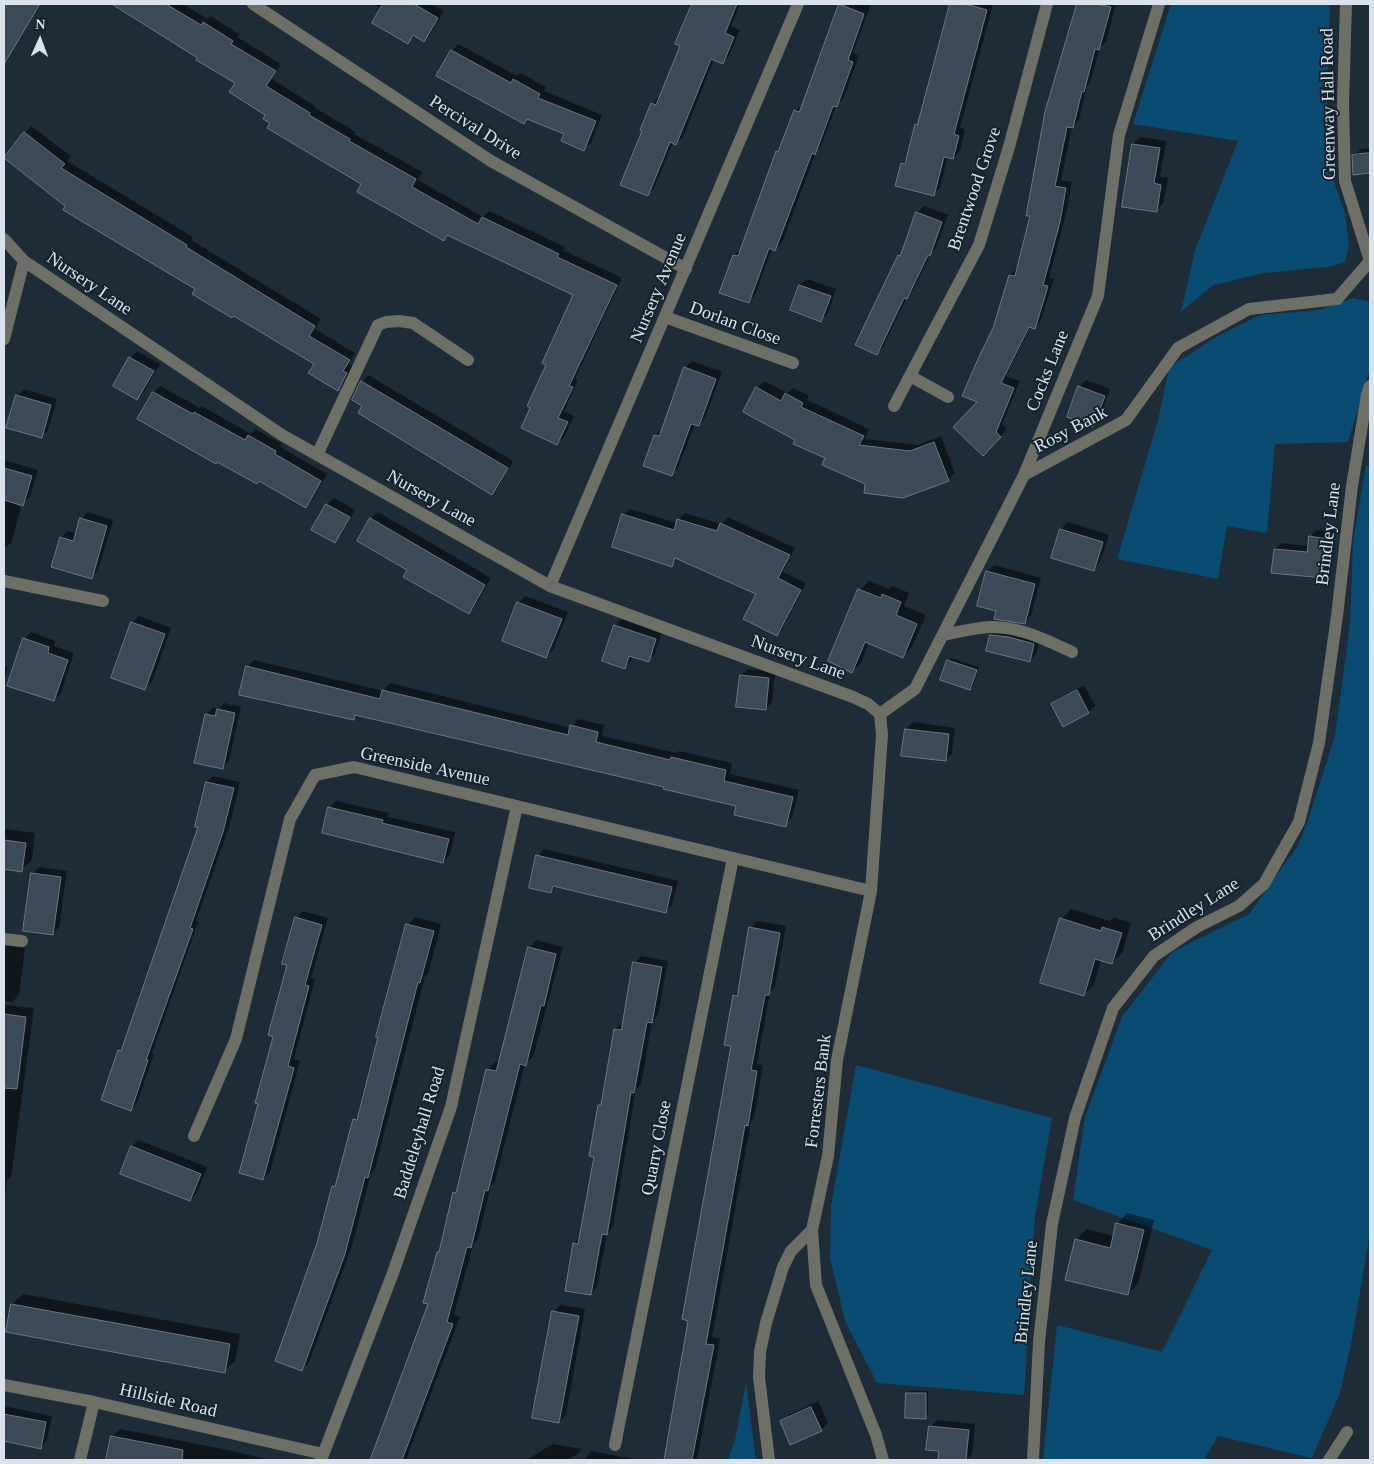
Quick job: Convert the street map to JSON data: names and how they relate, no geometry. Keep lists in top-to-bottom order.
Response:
{
  "streets": {
    "street": [
      "Greenway Hall Road",
      "Percival Drive",
      "Brentwood Grove",
      "Nursery Lane",
      "Nursery Avenue",
      "Dorlan Close",
      "Cocks Lane",
      "Rosy Bank",
      "Brindley Lane",
      "Greenside Avenue",
      "Forresters Bank",
      "Baddeleyhall Road",
      "Quarry Close",
      "Hillside Road"
    ]
  },
  "crossings": [
    ["Greenway Hall Road", "Rosy Bank"],
    ["Percival Drive", "Nursery Avenue"],
    ["Nursery Lane", "Nursery Avenue"],
    ["Nursery Lane", "Cocks Lane"],
    ["Nursery Lane", "Forresters Bank"],
    ["Nursery Avenue", "Dorlan Close"],
    ["Cocks Lane", "Rosy Bank"],
    ["Cocks Lane", "Forresters Bank"],
    ["Greenside Avenue", "Forresters Bank"],
    ["Greenside Avenue", "Baddeleyhall Road"],
    ["Greenside Avenue", "Quarry Close"],
    ["Baddeleyhall Road", "Hillside Road"]
  ],
  "north": "top"
}
